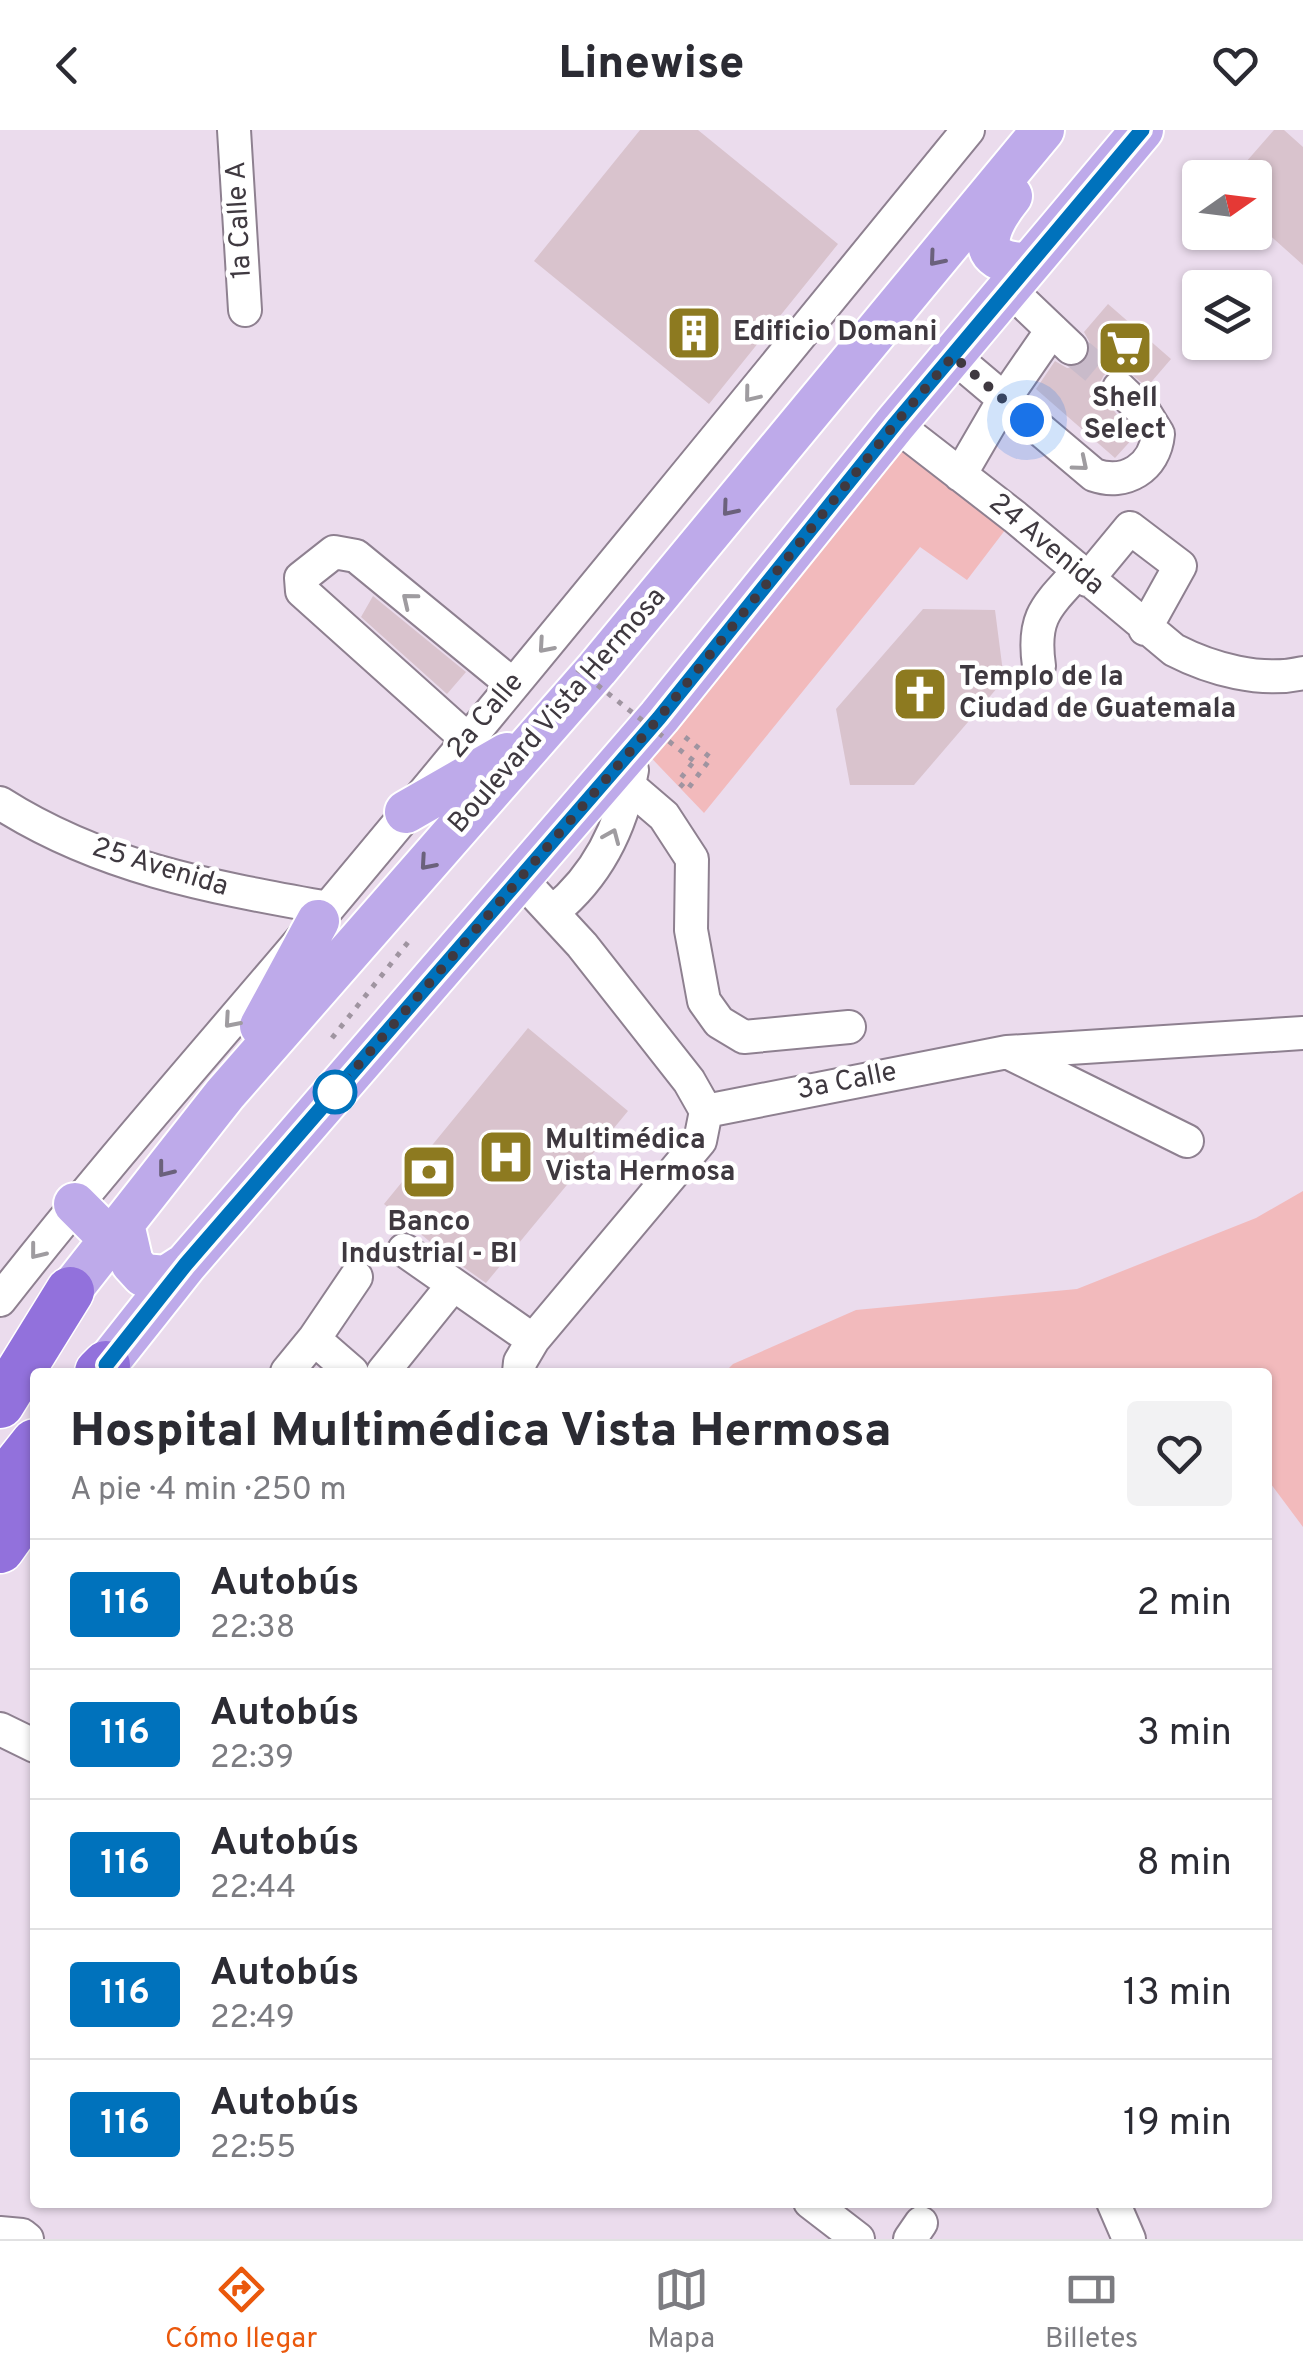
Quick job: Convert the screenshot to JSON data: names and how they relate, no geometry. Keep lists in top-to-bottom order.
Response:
{
  "streets": {
    "main road": ["Boulevard Vista Hermosa"],
    "street": [
      "1a Calle A",
      "24 Avenida",
      "2a Calle",
      "25 Avenida",
      "3a Calle"
    ]
  },
  "crossings": [
    ["2a Calle", "25 Avenida"]
  ],
  "one_way": ["2a Calle"],
  "places": {
    "building": ["Edificio Domani"],
    "supermarket": ["Shell Select"],
    "church": ["Templo de la Ciudad de Guatemala"],
    "hospital": ["Multimédica Vista Hermosa"],
    "bank": ["Banco Industrial - BI"]
  },
  "lines": ["bus line 116"],
  "north": "right",
  "page": {
    "header": "Linewise",
    "heading": ["Hospital Multimédica Vista Hermosa", "A pie · 4 min · 250 m"],
    "list": [
      {
        "mark": "116",
        "name": "Autobús",
        "note": "22:38",
        "value": "2 min"
      },
      {
        "mark": "116",
        "name": "Autobús",
        "note": "22:39",
        "value": "3 min"
      },
      {
        "mark": "116",
        "name": "Autobús",
        "note": "22:44",
        "value": "8 min"
      },
      {
        "mark": "116",
        "name": "Autobús",
        "note": "22:49",
        "value": "13 min"
      },
      {
        "mark": "116",
        "name": "Autobús",
        "note": "22:55",
        "value": "19 min"
      }
    ],
    "tabs": ["Cómo llegar", "Mapa", "Billetes"]
  }
}
